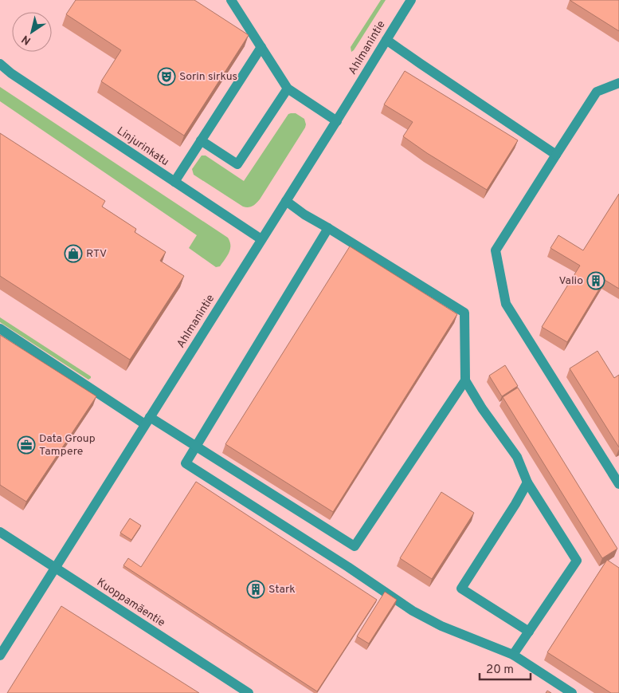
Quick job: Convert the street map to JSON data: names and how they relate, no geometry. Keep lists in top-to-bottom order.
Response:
{
  "streets": {
    "street": ["Ahlmanintie", "Linjurinkatu", "Kuoppamäentie"]
  },
  "crossings": [
    ["Ahlmanintie", "Linjurinkatu"],
    ["Ahlmanintie", "Kuoppamäentie"]
  ],
  "places": {
    "theatre": ["Sorin sirkus"],
    "shop": ["RTV"],
    "building": ["Valio", "Stark"],
    "office": ["Data Group Tampere"]
  },
  "scale_bar": "20 m",
  "north": "bottom left"
}
